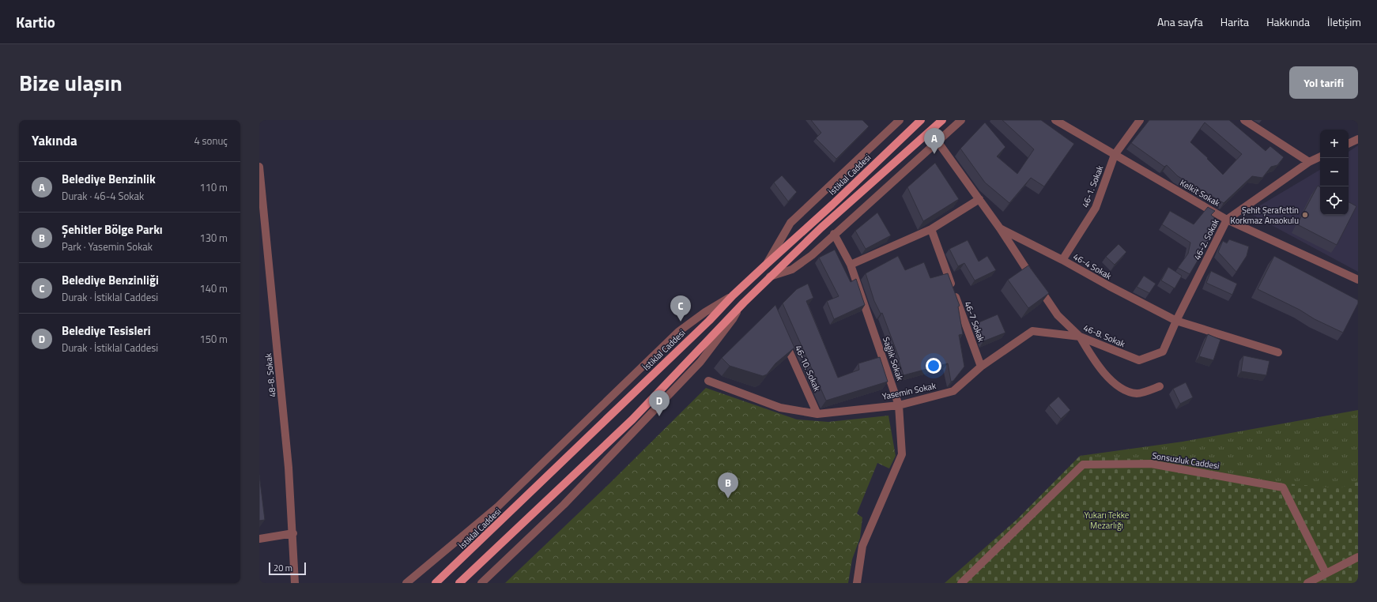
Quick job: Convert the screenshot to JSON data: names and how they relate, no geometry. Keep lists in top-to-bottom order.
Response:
{
  "streets": {
    "main road": ["İstiklal Caddesi"],
    "street": [
      "46-1. Sokak",
      "Kelkit Sokak",
      "46-2. Sokak",
      "46-4 Sokak",
      "46-7 Sokak",
      "46-8. Sokak",
      "Sağlık Sokak",
      "46-10. Sokak",
      "48-8. Sokak",
      "Yasemin Sokak",
      "Sonsuzluk Caddesi"
    ]
  },
  "crossings": [
    ["46-1. Sokak", "Kelkit Sokak"],
    ["46-1. Sokak", "46-4 Sokak"],
    ["Kelkit Sokak", "46-2. Sokak"],
    ["46-2. Sokak", "46-4 Sokak"],
    ["46-2. Sokak", "46-8. Sokak"],
    ["46-4 Sokak", "46-8. Sokak"],
    ["46-7 Sokak", "Yasemin Sokak"],
    ["46-8. Sokak", "Yasemin Sokak"],
    ["Sağlık Sokak", "Yasemin Sokak"],
    ["46-10. Sokak", "Yasemin Sokak"]
  ],
  "parks": ["Yukarı Tekke Mezarlığı"],
  "places": ["Şehit Şerafettin Korkmaz Anaokulu"],
  "scale_bar": "20 m",
  "page": {
    "header": "Kartio",
    "nav": [
      "Ana sayfa",
      "Harita",
      "Hakkında",
      "İletişim"
    ],
    "title": "Bize ulaşın",
    "buttons": "Yol tarifi",
    "heading": ["Yakında", "4 sonuç"],
    "pins": [
      "A",
      "C",
      "D",
      "B"
    ],
    "map_buttons": ["+", "−"],
    "list": [
      {
        "mark": "A",
        "name": "Belediye Benzinlik",
        "note": "Durak · 46-4 Sokak",
        "value": "110 m"
      },
      {
        "mark": "B",
        "name": "Şehitler Bölge Parkı",
        "note": "Park · Yasemin Sokak",
        "value": "130 m"
      },
      {
        "mark": "C",
        "name": "Belediye Benzinliği",
        "note": "Durak · İstiklal Caddesi",
        "value": "140 m"
      },
      {
        "mark": "D",
        "name": "Belediye Tesisleri",
        "note": "Durak · İstiklal Caddesi",
        "value": "150 m"
      }
    ],
    "scale": "20 m"
  }
}
